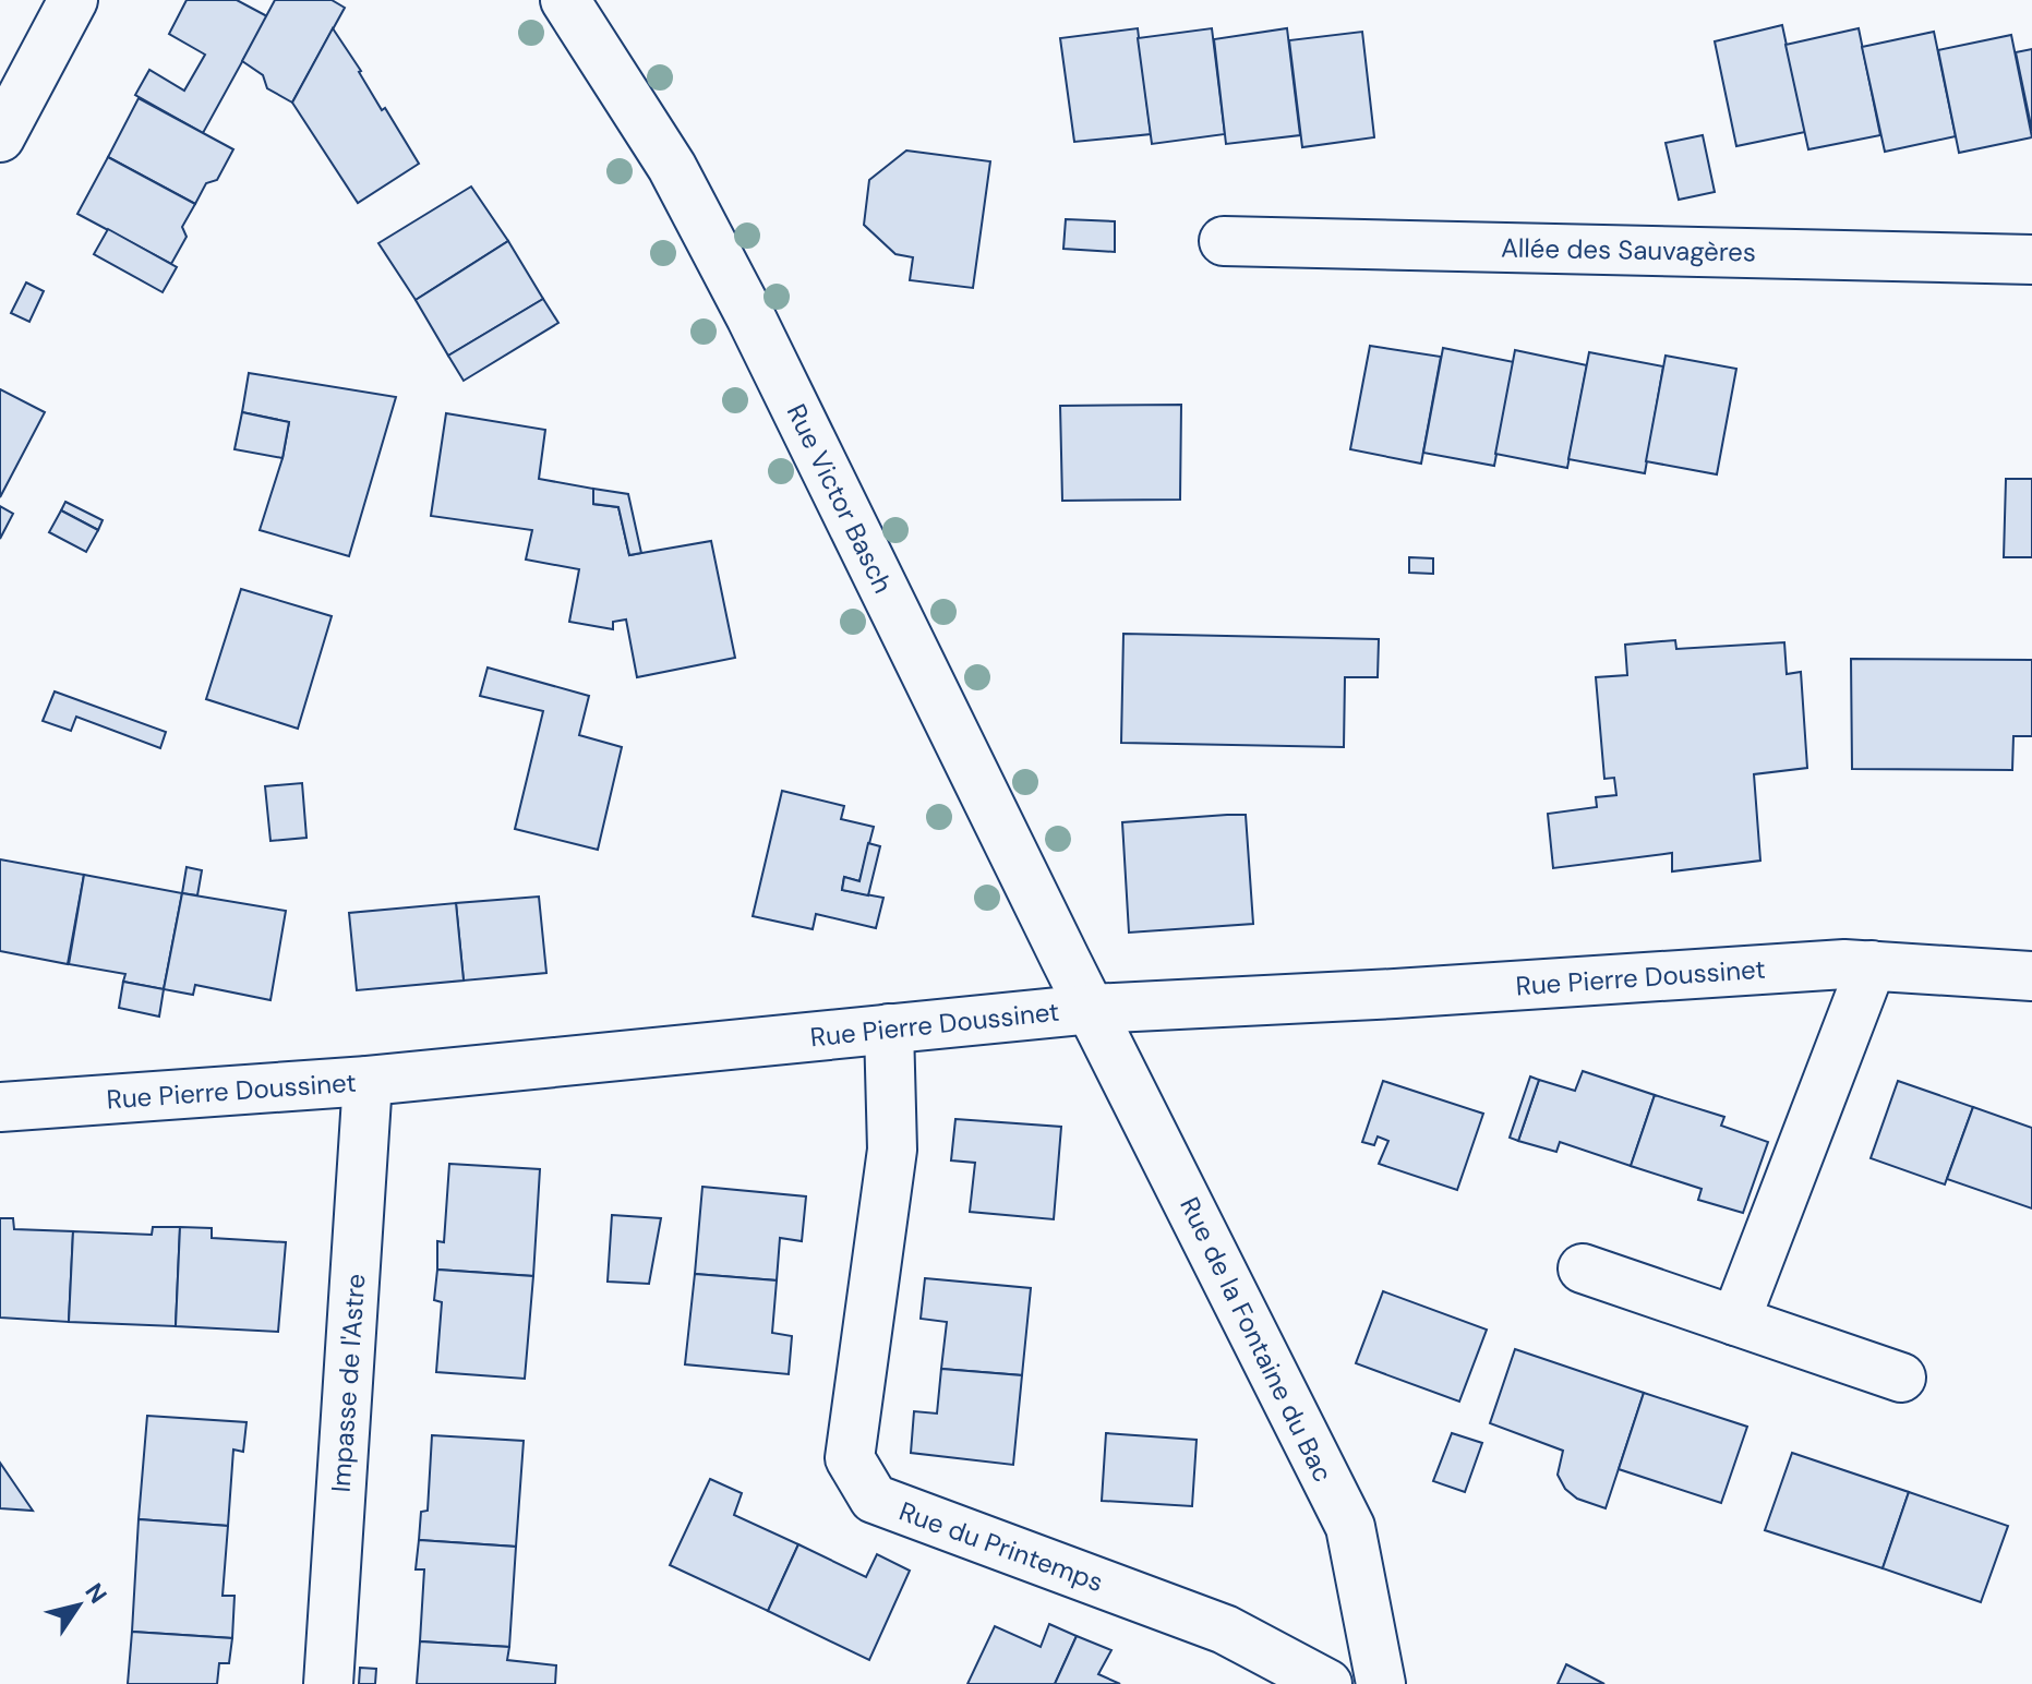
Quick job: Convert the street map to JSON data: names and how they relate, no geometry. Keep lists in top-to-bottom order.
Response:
{
  "streets": {
    "street": [
      "Allée des Sauvagères",
      "Rue Victor Basch",
      "Rue Pierre Doussinet",
      "Rue de la Fontaine du Bac",
      "Impasse de l'Astre",
      "Rue du Printemps"
    ]
  },
  "crossings": [
    ["Rue Victor Basch", "Rue Pierre Doussinet"],
    ["Rue Victor Basch", "Rue de la Fontaine du Bac"],
    ["Rue Pierre Doussinet", "Rue de la Fontaine du Bac"],
    ["Rue Pierre Doussinet", "Impasse de l'Astre"],
    ["Rue Pierre Doussinet", "Rue du Printemps"]
  ],
  "north": "top right"
}
